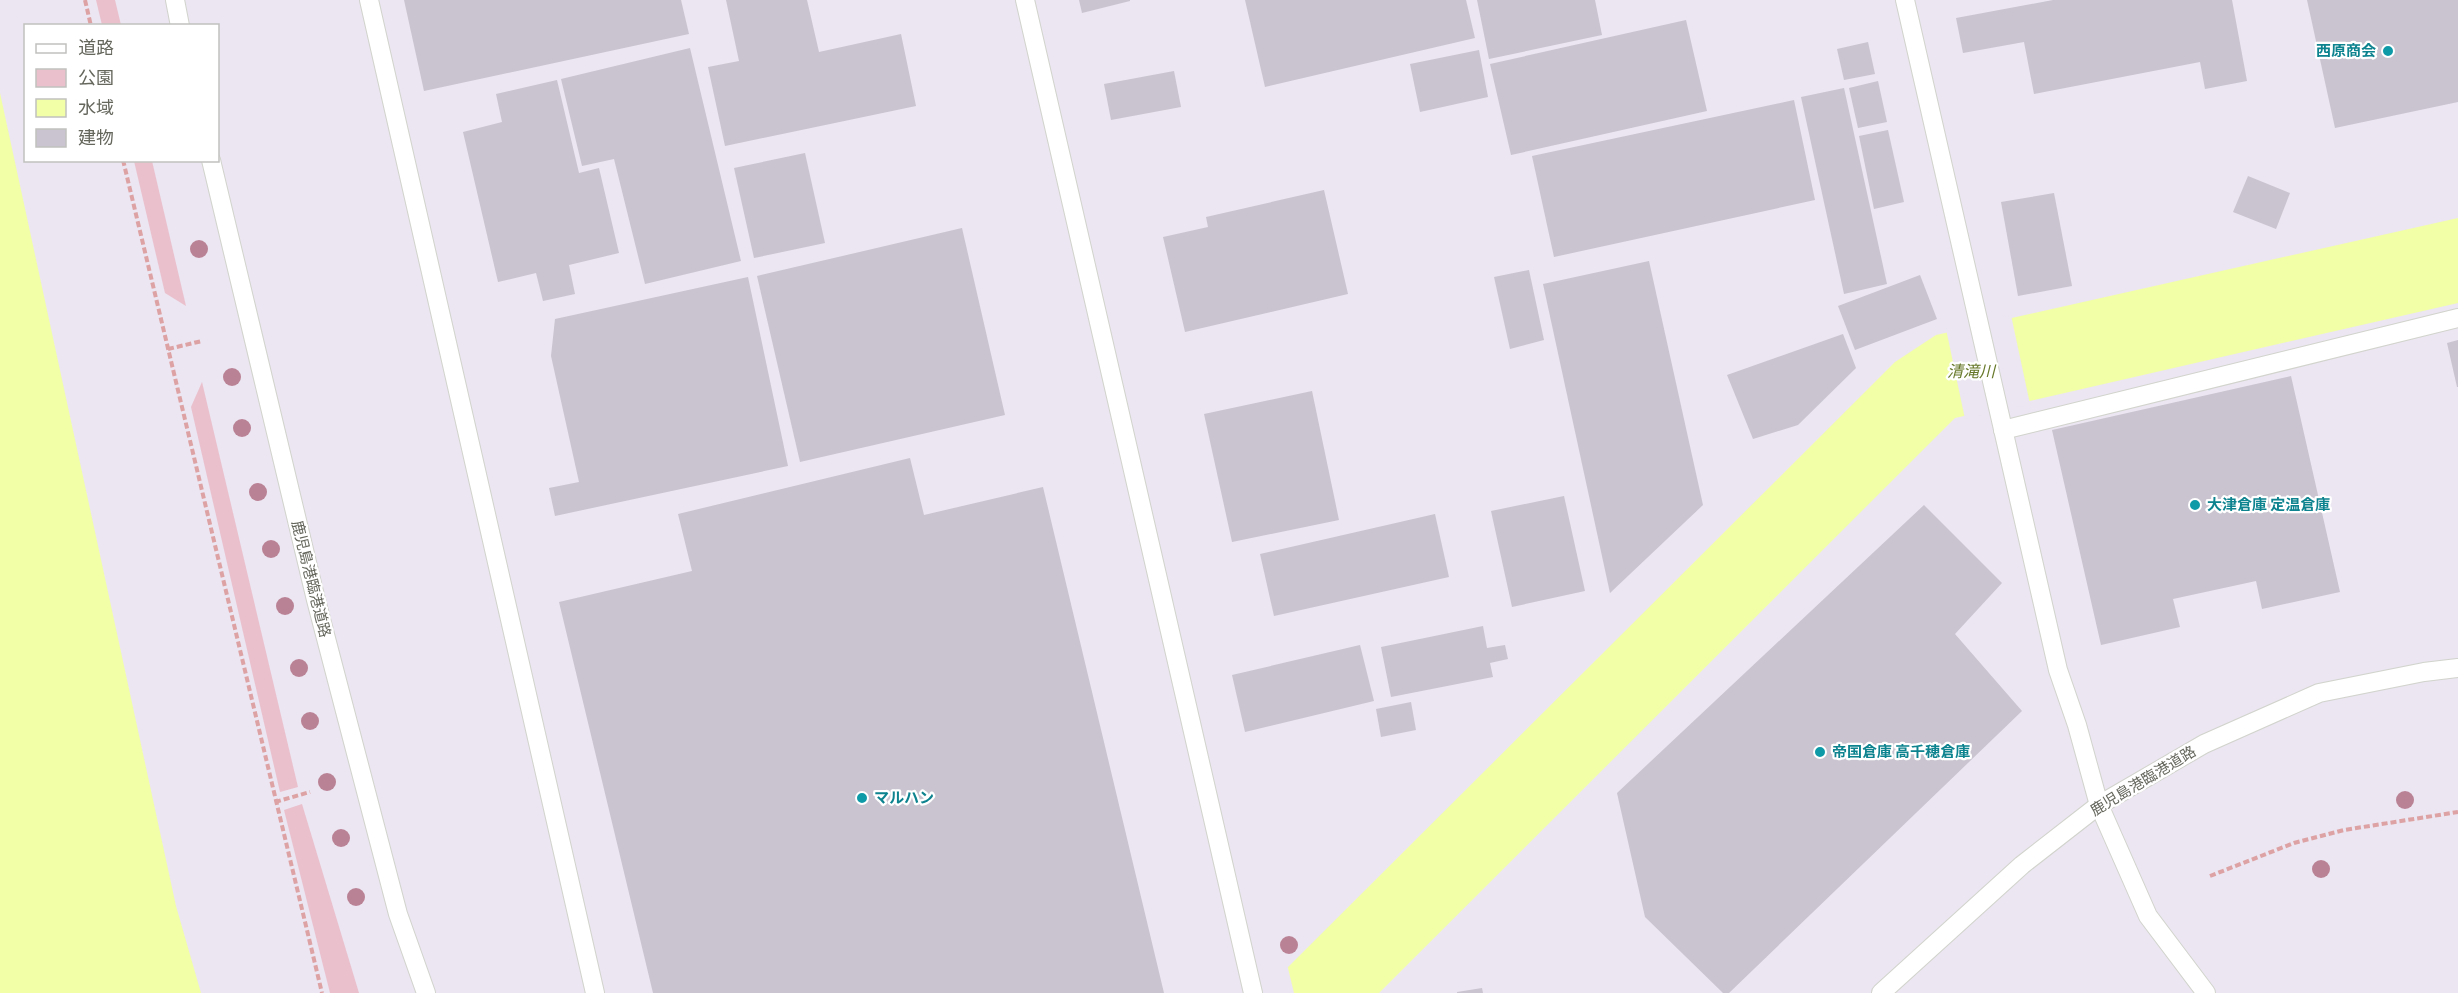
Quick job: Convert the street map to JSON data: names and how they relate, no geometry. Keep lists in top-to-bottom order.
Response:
{
  "streets": {
    "street": ["鹿児島港臨港道路"]
  },
  "water": ["清滝川"],
  "places": [
    "西原商会",
    "大津倉庫 定温倉庫",
    "帝国倉庫 高千穂倉庫",
    "マルハン"
  ],
  "legend": [
    "道路",
    "公園",
    "水域",
    "建物"
  ]
}
